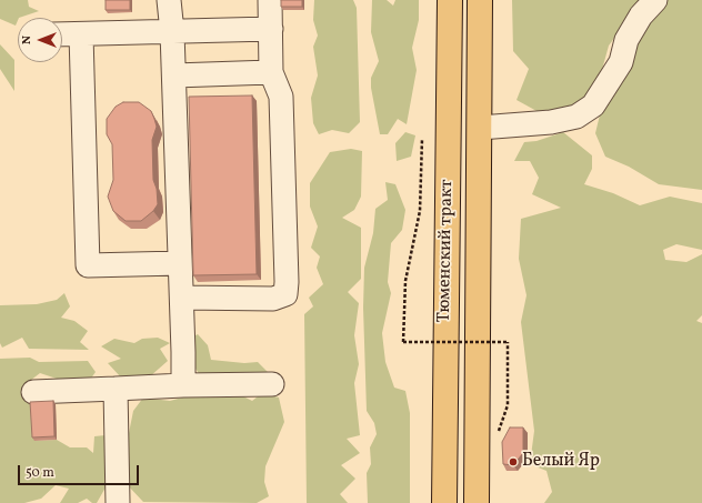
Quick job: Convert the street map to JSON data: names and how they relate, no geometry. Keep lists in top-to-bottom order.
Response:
{
  "streets": {
    "main road": ["Тюменский тракт"]
  },
  "places": ["Белый Яр"],
  "scale_bar": "50 m",
  "north": "left"
}
